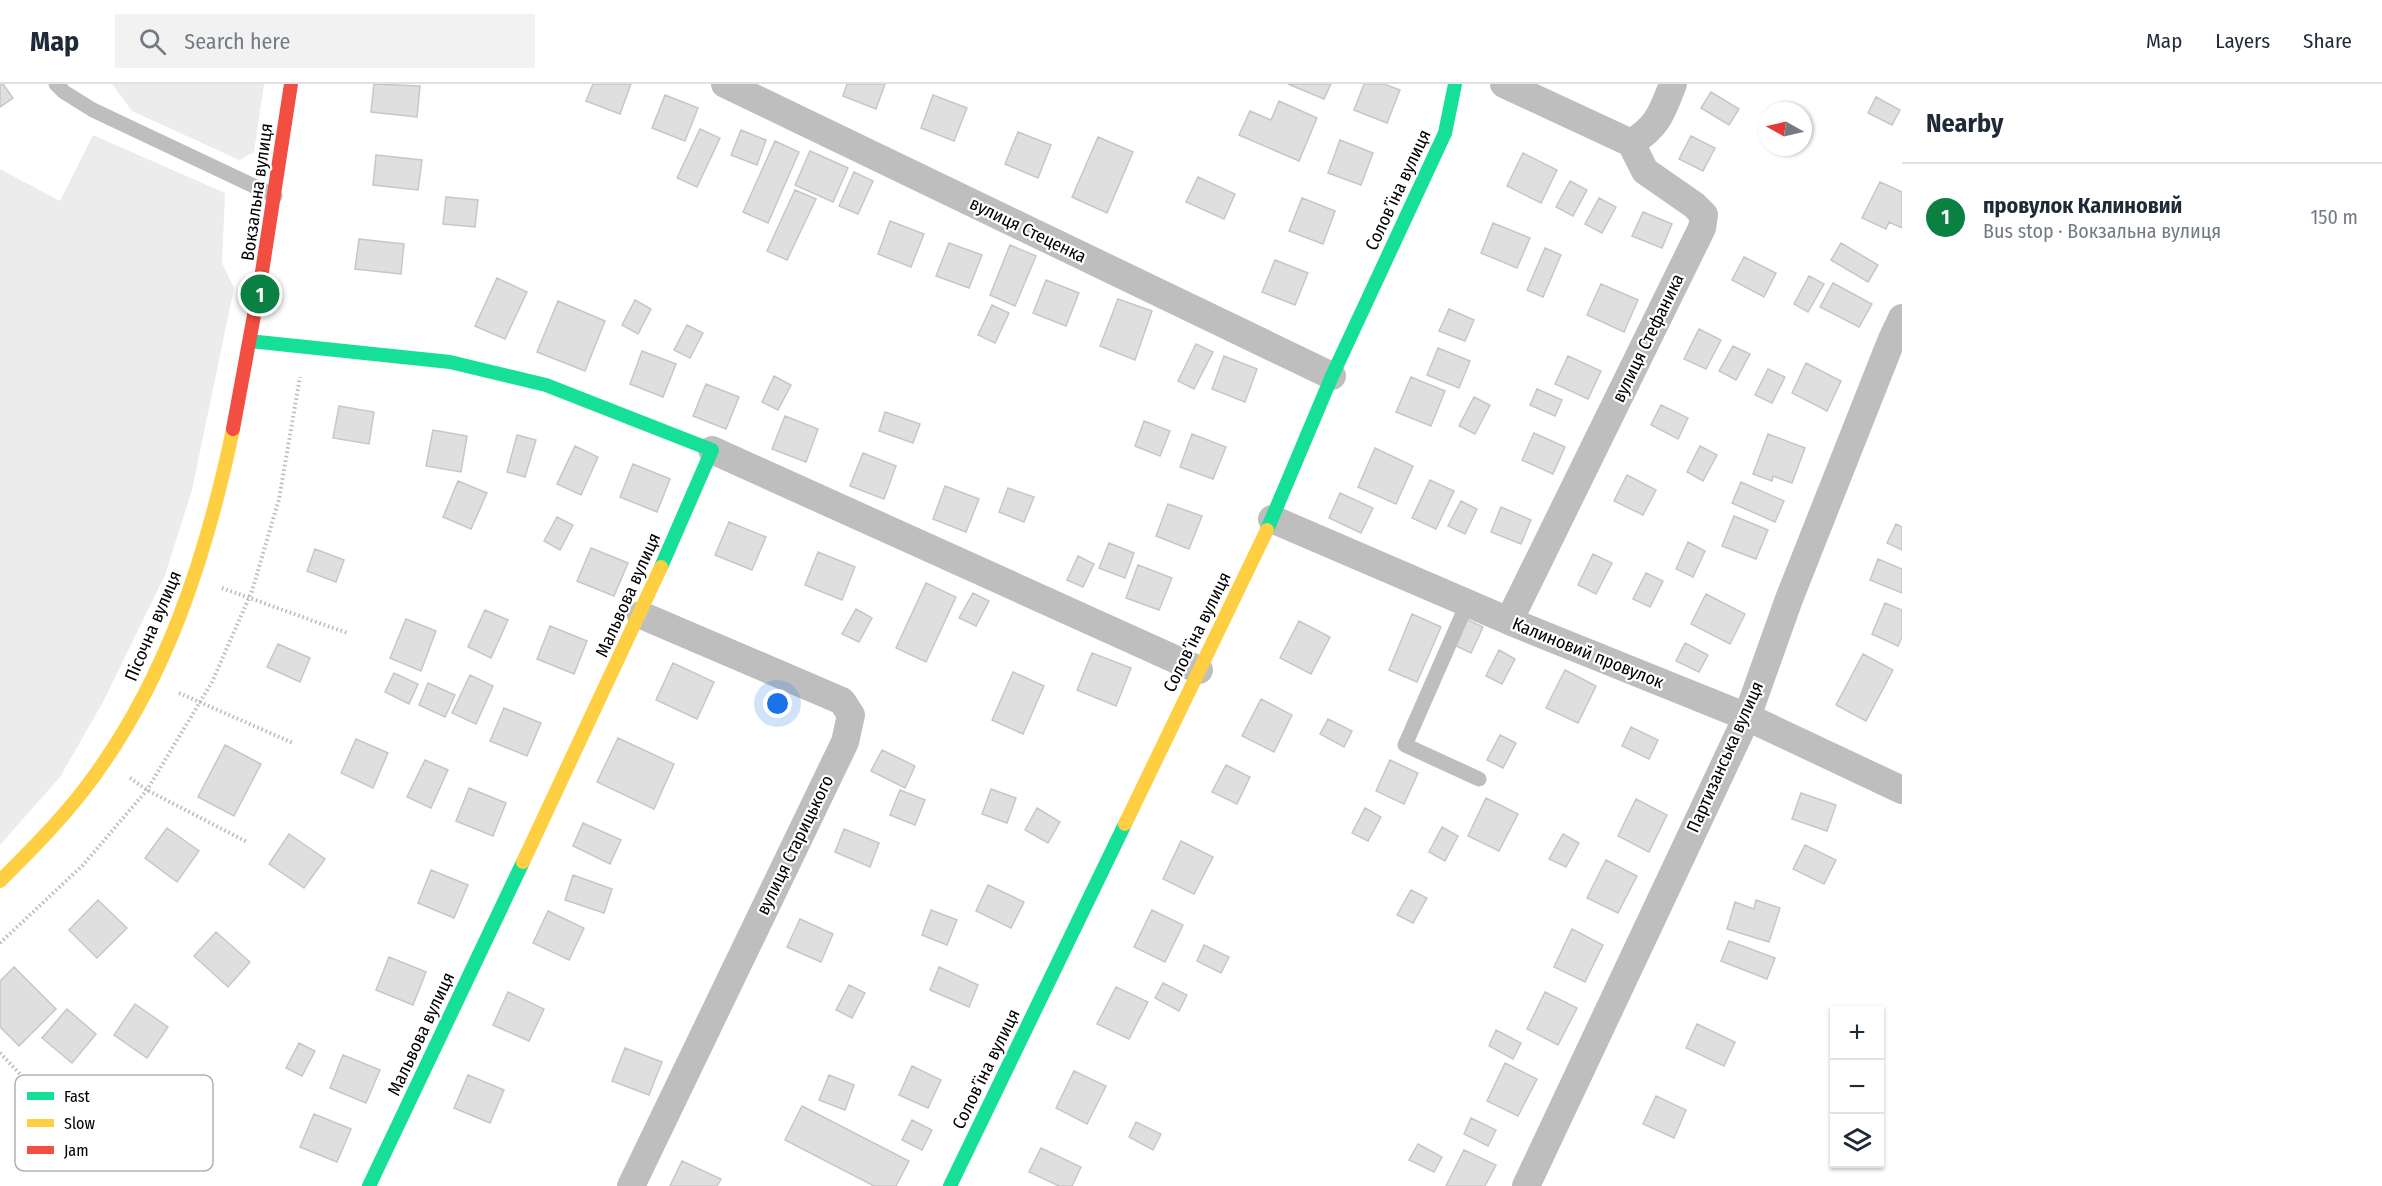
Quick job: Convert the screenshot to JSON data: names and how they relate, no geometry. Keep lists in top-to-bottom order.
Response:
{
  "streets": {
    "street": [
      "Соловʼїна вулиця",
      "Вокзальна вулиця",
      "вулиця Стеценка",
      "вулиця Стефаника",
      "Мальвова вулиця",
      "Пісочна вулиця",
      "Калиновий провулок",
      "Партизанська вулиця",
      "вулиця Старицького"
    ]
  },
  "crossings": [
    ["Соловʼїна вулиця", "вулиця Стеценка"],
    ["Соловʼїна вулиця", "Калиновий провулок"],
    ["Вокзальна вулиця", "Пісочна вулиця"],
    ["вулиця Стефаника", "Калиновий провулок"],
    ["Мальвова вулиця", "вулиця Старицького"],
    ["Калиновий провулок", "Партизанська вулиця"]
  ],
  "legend": ["Fast", "Slow", "Jam"],
  "north": "left",
  "page": {
    "header": "Map",
    "search": "Search here",
    "nav": ["Map", "Layers", "Share"],
    "heading": "Nearby",
    "list": [
      {
        "mark": "1",
        "name": "провулок Калиновий",
        "note": "Bus stop · Вокзальна вулиця",
        "value": "150 m"
      }
    ],
    "pins": "1",
    "map_buttons": ["+", "−"]
  }
}
